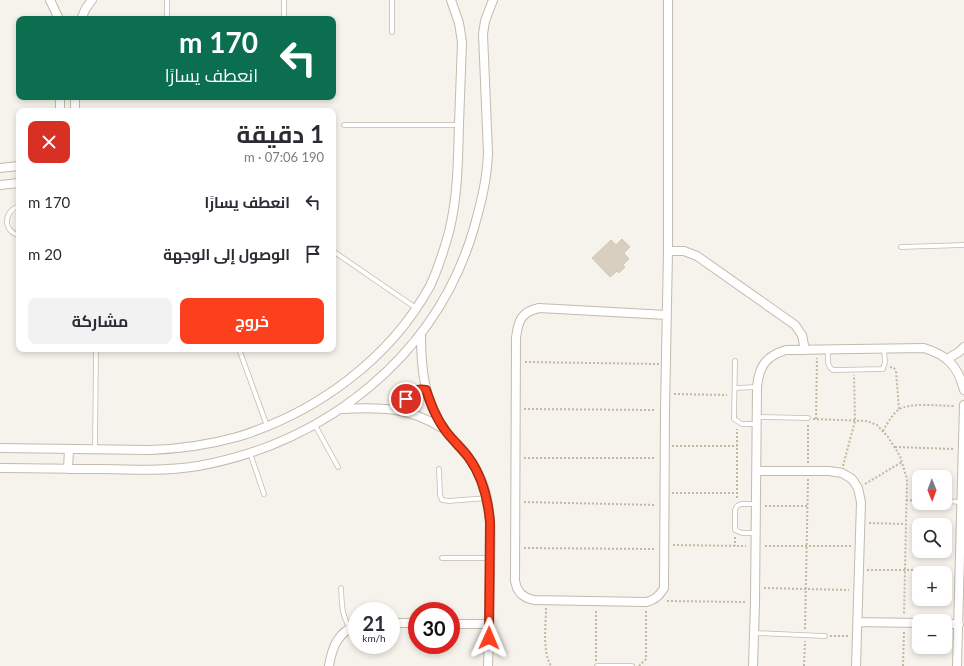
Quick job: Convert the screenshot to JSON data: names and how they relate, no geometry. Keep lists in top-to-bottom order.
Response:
{
  "north": "bottom",
  "page": {
    "turn": ["170 m", "انعطف يسارًا"],
    "heading": ["1 دقيقة", "190 m · 07:06"],
    "list": [
      {
        "name": "انعطف يسارًا",
        "value": "170 m"
      },
      {
        "name": "الوصول إلى الوجهة",
        "value": "20 m"
      }
    ],
    "buttons": ["خروج", "مشاركة"],
    "map_buttons": ["+", "−"],
    "speed": "21 km/h",
    "limit": "30"
  }
}
